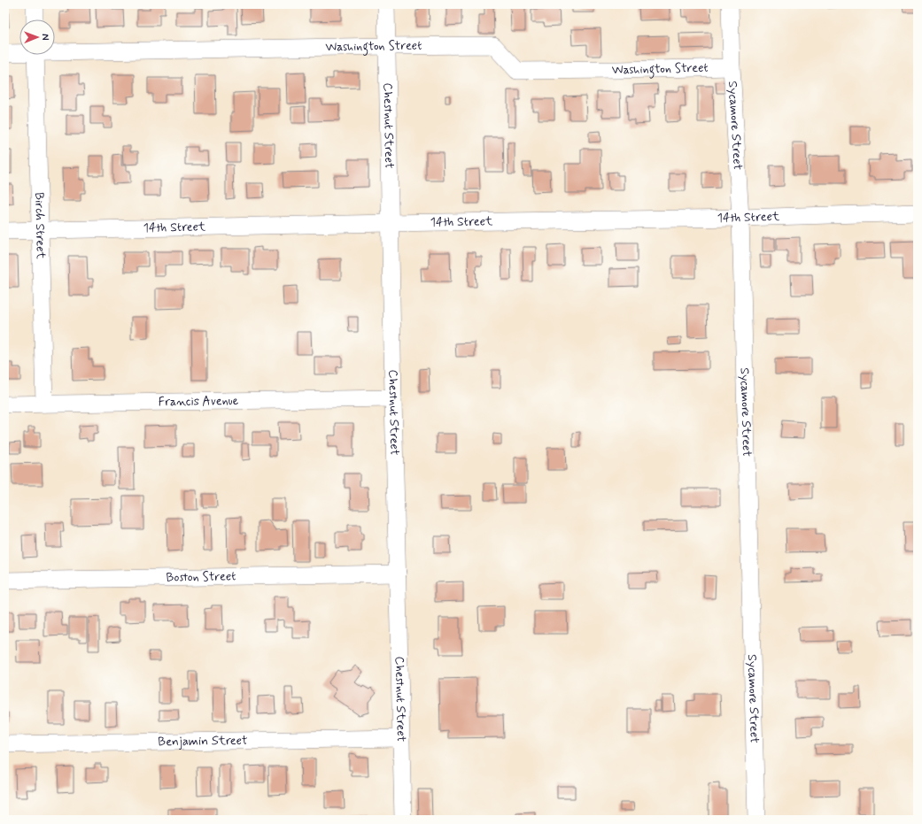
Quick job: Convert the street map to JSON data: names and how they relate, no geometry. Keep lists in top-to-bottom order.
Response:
{
  "streets": {
    "street": [
      "Washington Street",
      "Chestnut Street",
      "Sycamore Street",
      "14th Street",
      "Birch Street",
      "Francis Avenue",
      "Boston Street",
      "Benjamin Street"
    ]
  },
  "crossings": [
    ["Washington Street", "Chestnut Street"],
    ["Washington Street", "Sycamore Street"],
    ["Chestnut Street", "14th Street"],
    ["Chestnut Street", "Francis Avenue"],
    ["Chestnut Street", "Boston Street"],
    ["Chestnut Street", "Benjamin Street"],
    ["Sycamore Street", "14th Street"],
    ["14th Street", "Birch Street"],
    ["Birch Street", "Francis Avenue"]
  ],
  "north": "right"
}
